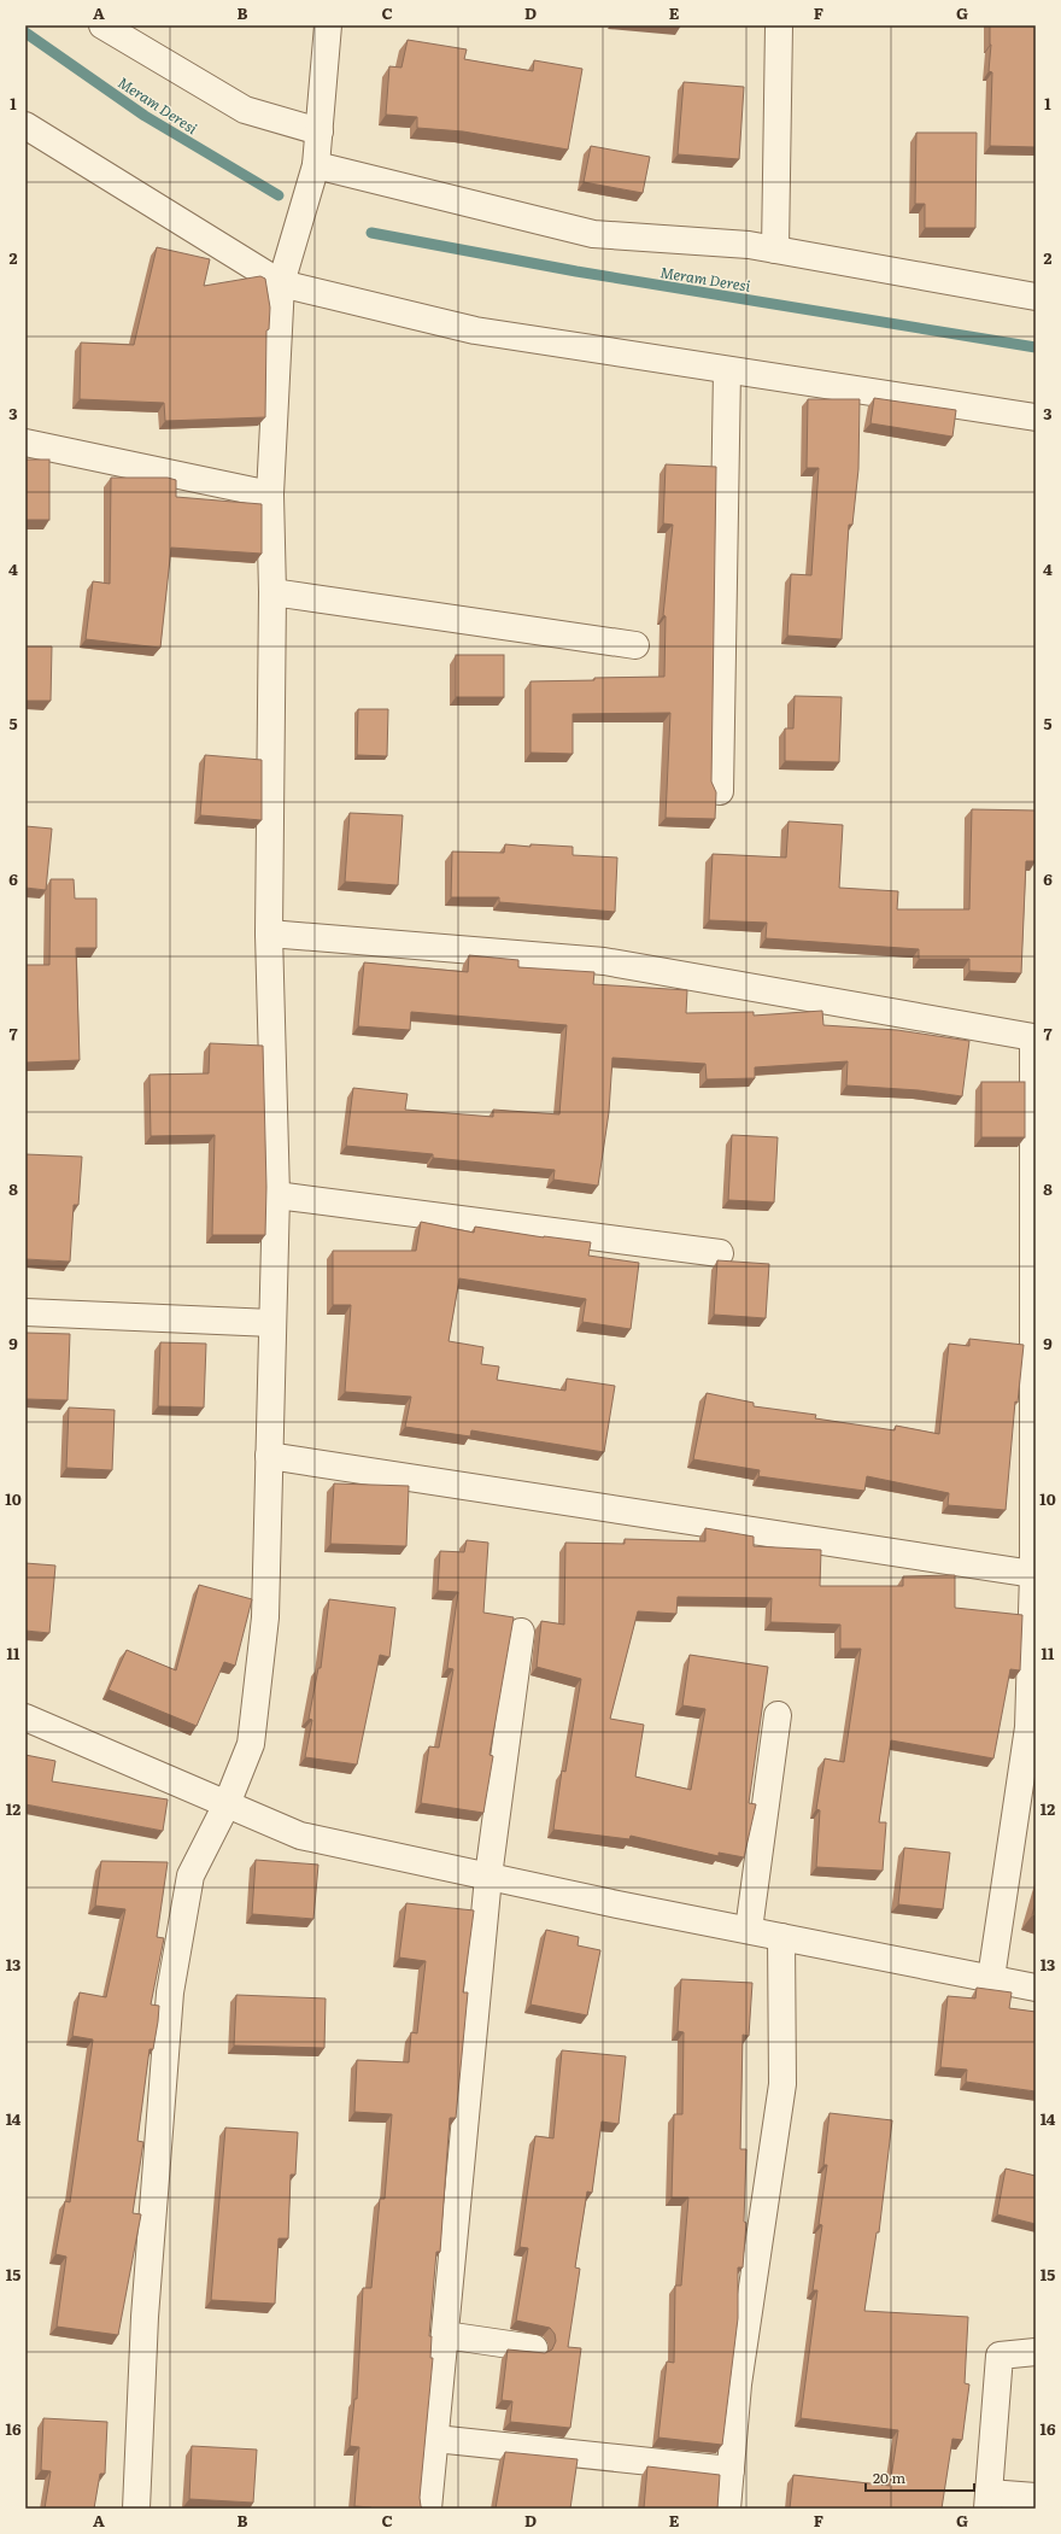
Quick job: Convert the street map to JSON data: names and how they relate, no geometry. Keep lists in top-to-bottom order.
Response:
{
  "water": ["Meram Deresi"],
  "scale_bar": "20 m",
  "grid": {
    "columns": [
      "A",
      "B",
      "C",
      "D",
      "E",
      "F",
      "G"
    ],
    "rows": [
      "1",
      "2",
      "3",
      "4",
      "5",
      "6",
      "7",
      "8",
      "9",
      "10",
      "11",
      "12",
      "13",
      "14",
      "15",
      "16"
    ]
  }
}
